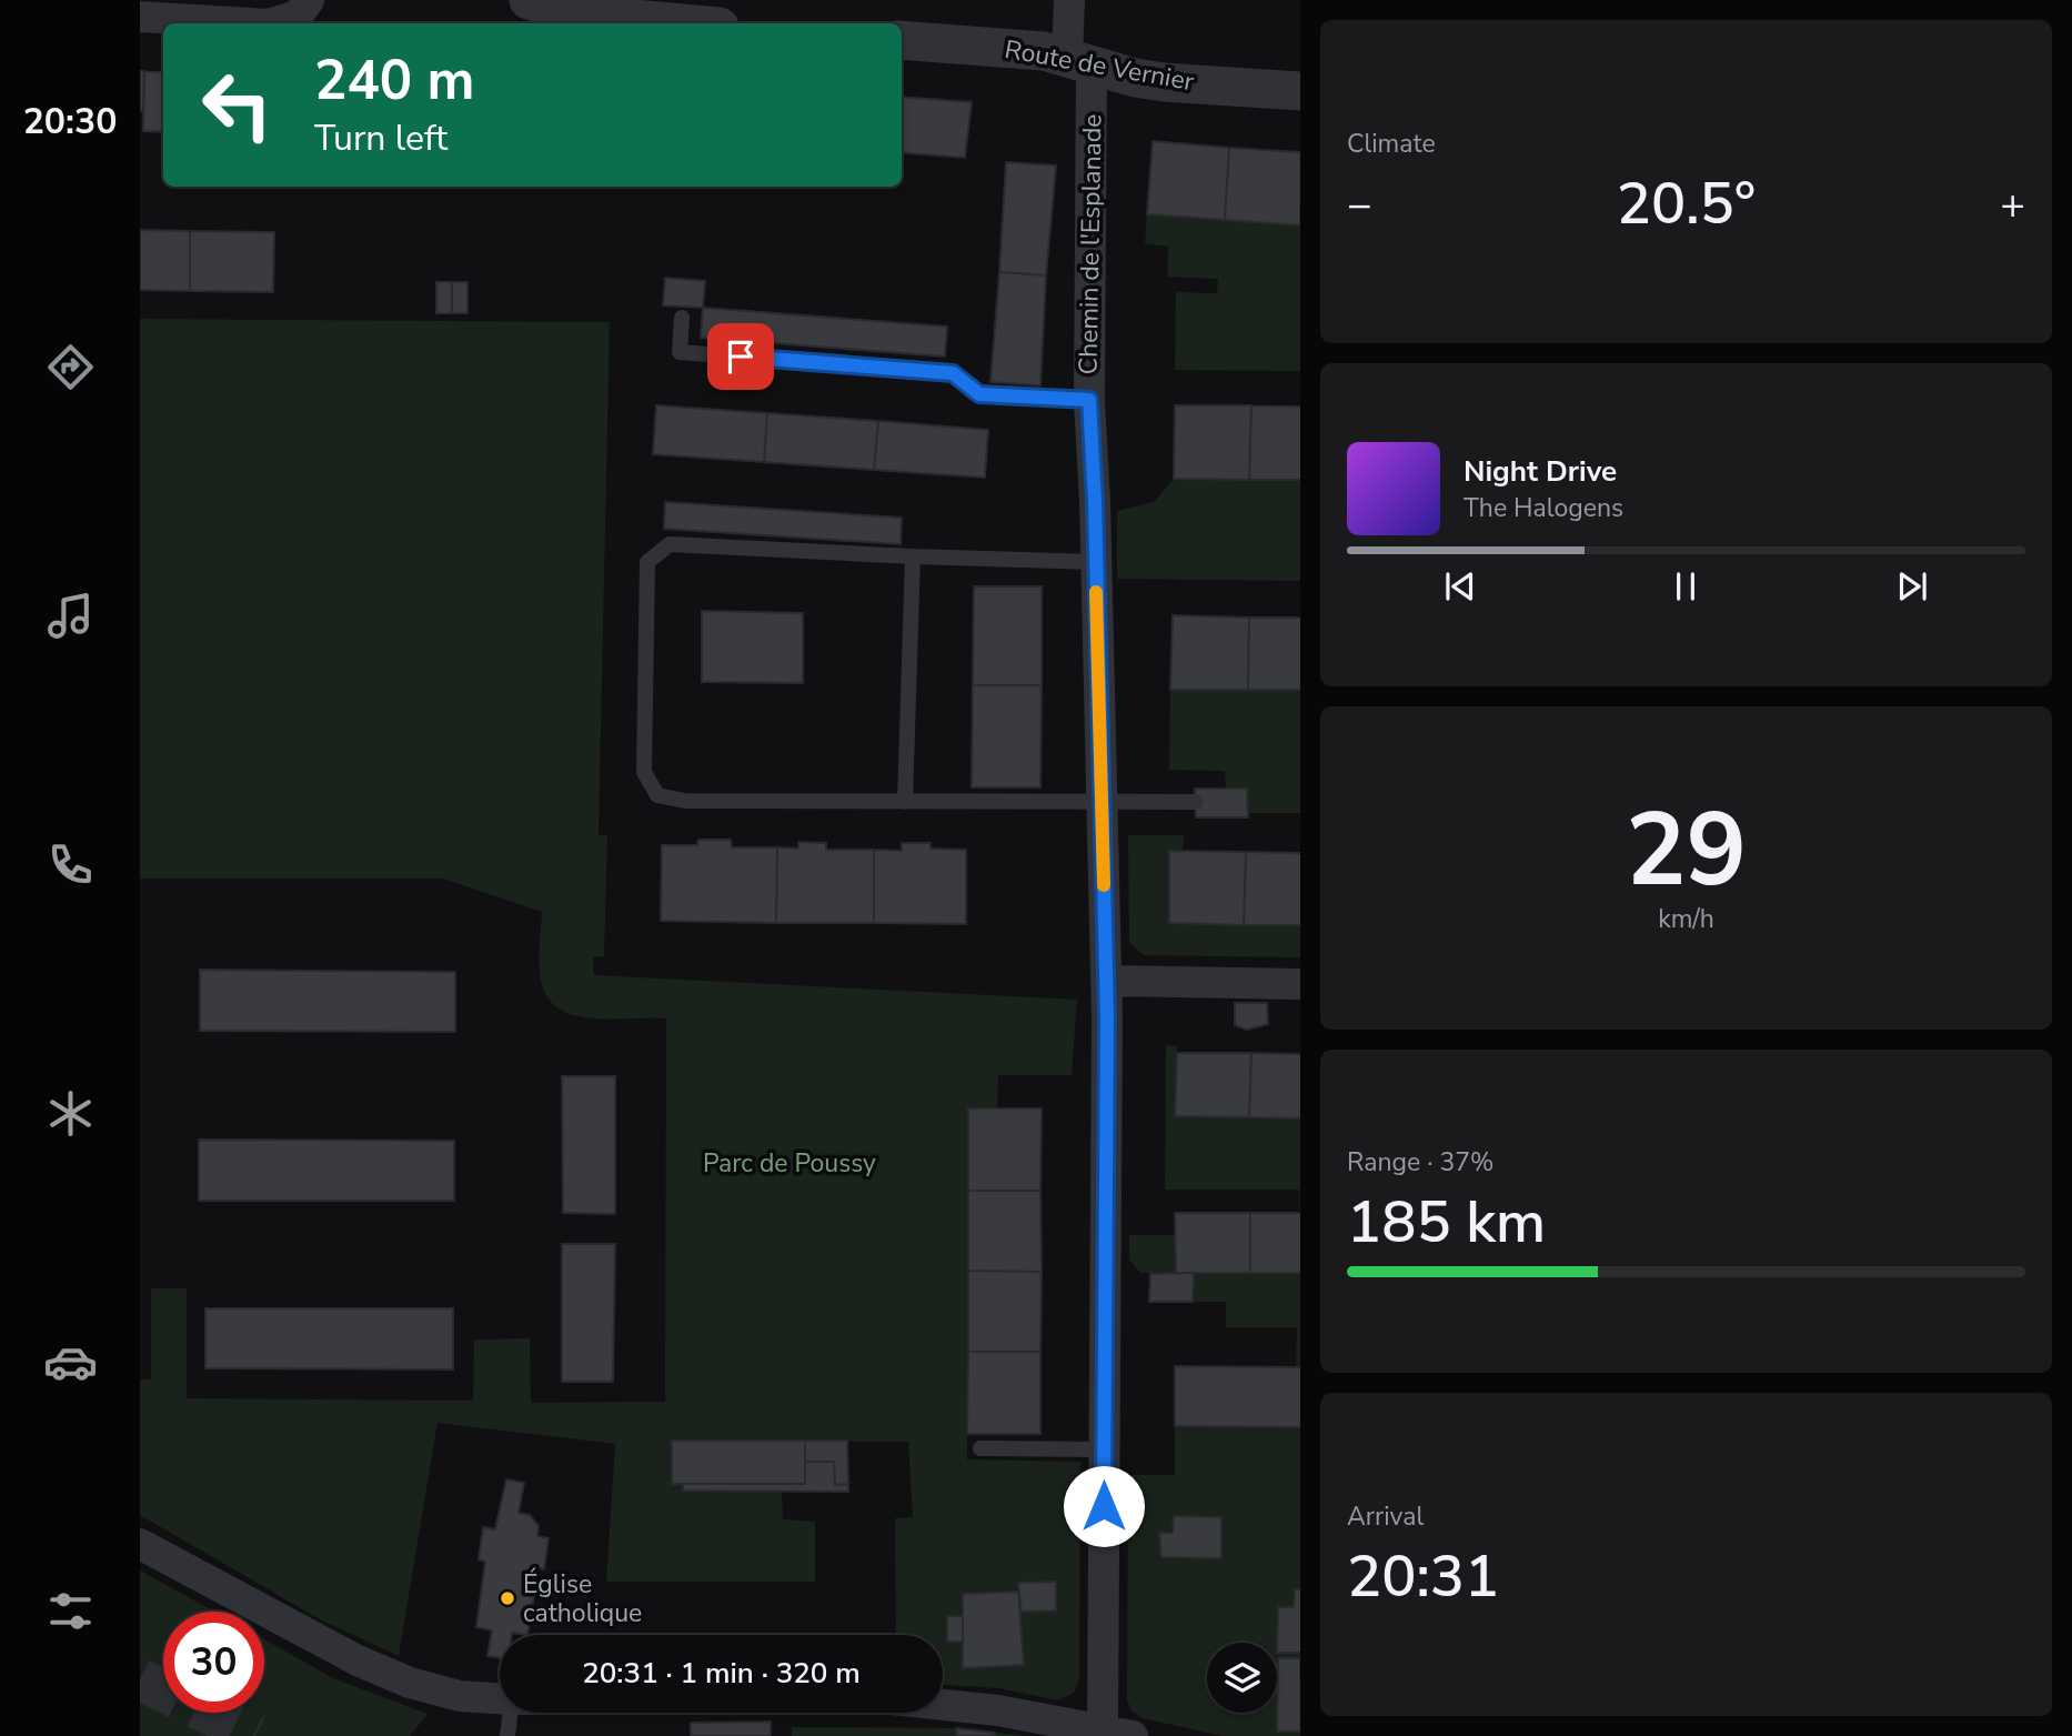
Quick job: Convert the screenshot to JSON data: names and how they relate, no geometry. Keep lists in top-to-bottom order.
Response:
{
  "streets": {
    "street": ["Route de Vernier", "Chemin de l'Esplanade"]
  },
  "crossings": [
    ["Route de Vernier", "Chemin de l'Esplanade"]
  ],
  "parks": ["Parc de Poussy"],
  "places": ["Église catholique"],
  "page": {
    "tabs": "20:30",
    "tile": [
      "Climate",
      ["29", "km/h"],
      ["Range · 37%", "185 km"],
      ["Arrival", "20:31"]
    ],
    "turn": ["240 m", "Turn left"],
    "heat": ["−", "20.5°", "+"],
    "song": ["Night Drive", "The Halogens"],
    "limit": "30",
    "trip": "20:31 · 1 min · 320 m"
  }
}
